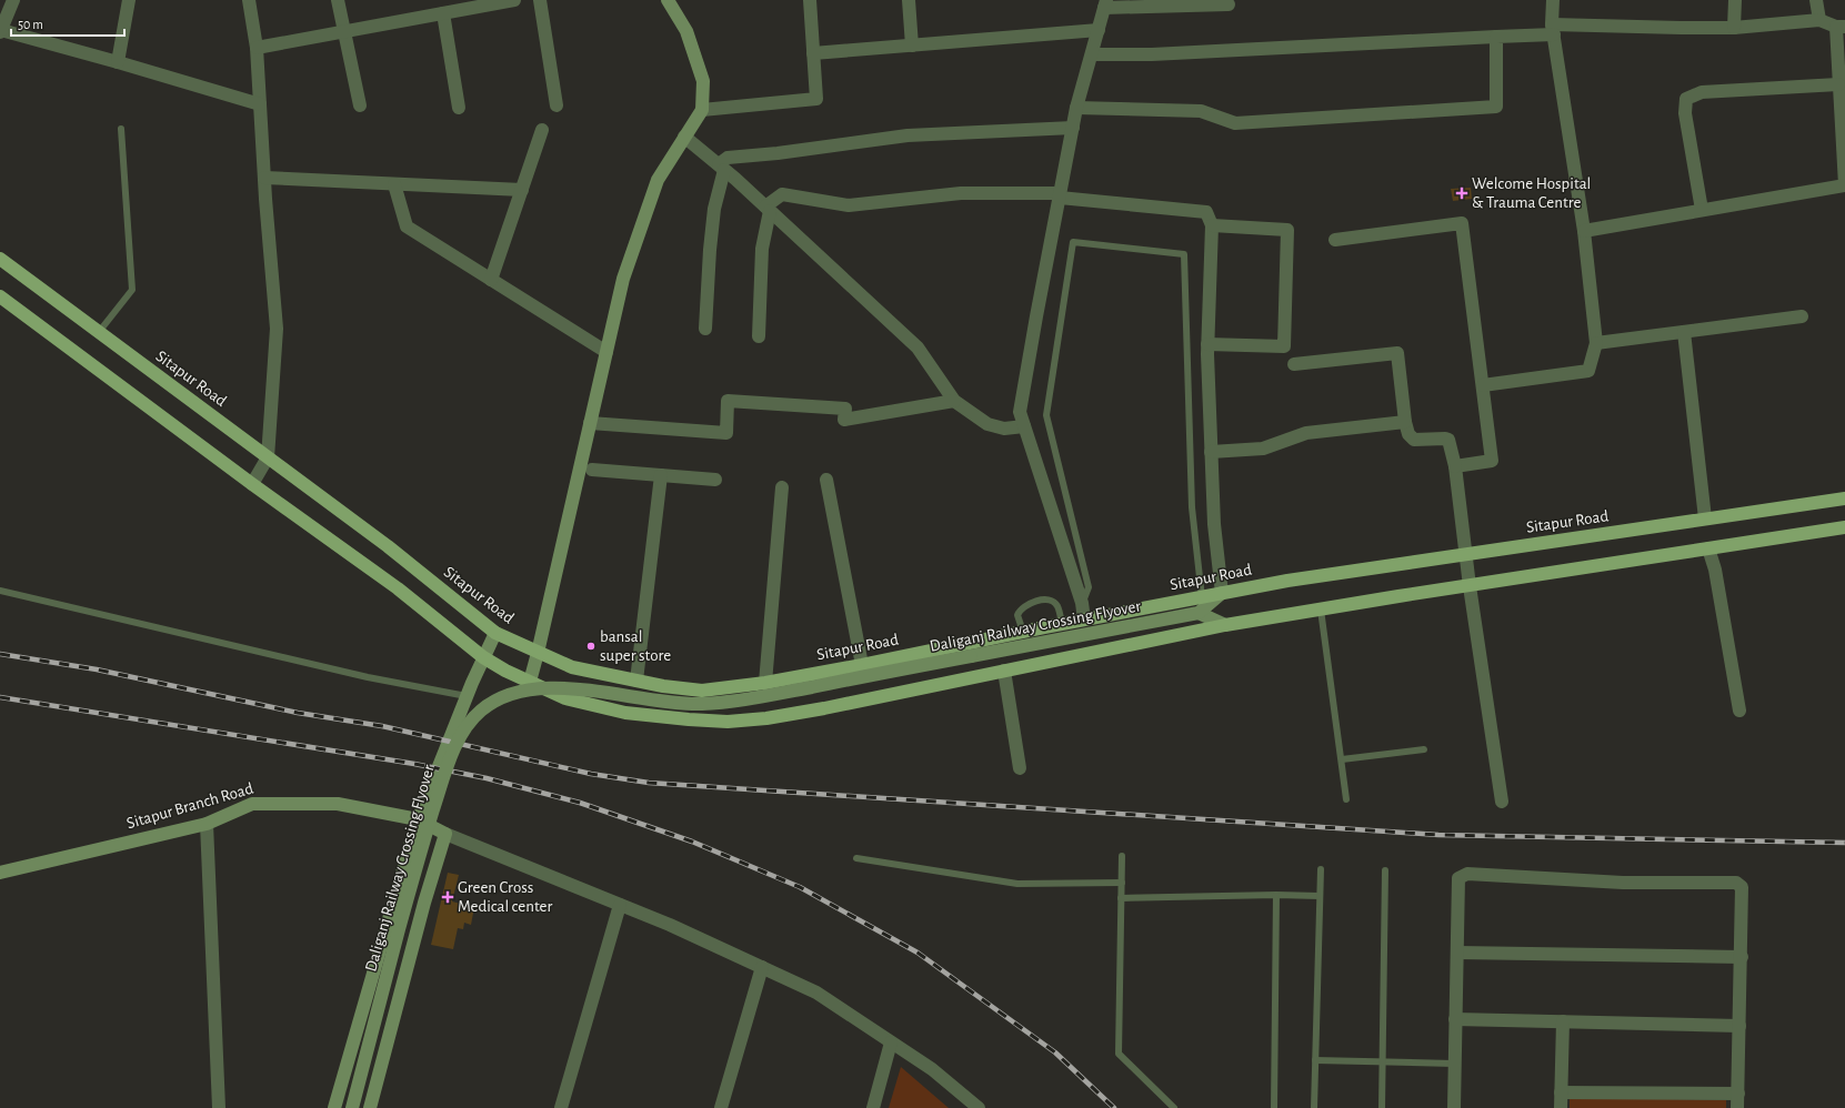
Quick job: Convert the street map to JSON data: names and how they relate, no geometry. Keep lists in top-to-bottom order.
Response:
{
  "streets": {
    "main road": ["Sitapur Road"],
    "street": ["Daliganj Railway Crossing Flyover", "Sitapur Branch Road"]
  },
  "crossings": [
    ["Sitapur Road", "Daliganj Railway Crossing Flyover"]
  ],
  "places": {
    "health": ["Welcome Hospital & Trauma Centre", "Green Cross Medical center"],
    "other": ["bansal super store"]
  },
  "scale_bar": "50 m"
}
